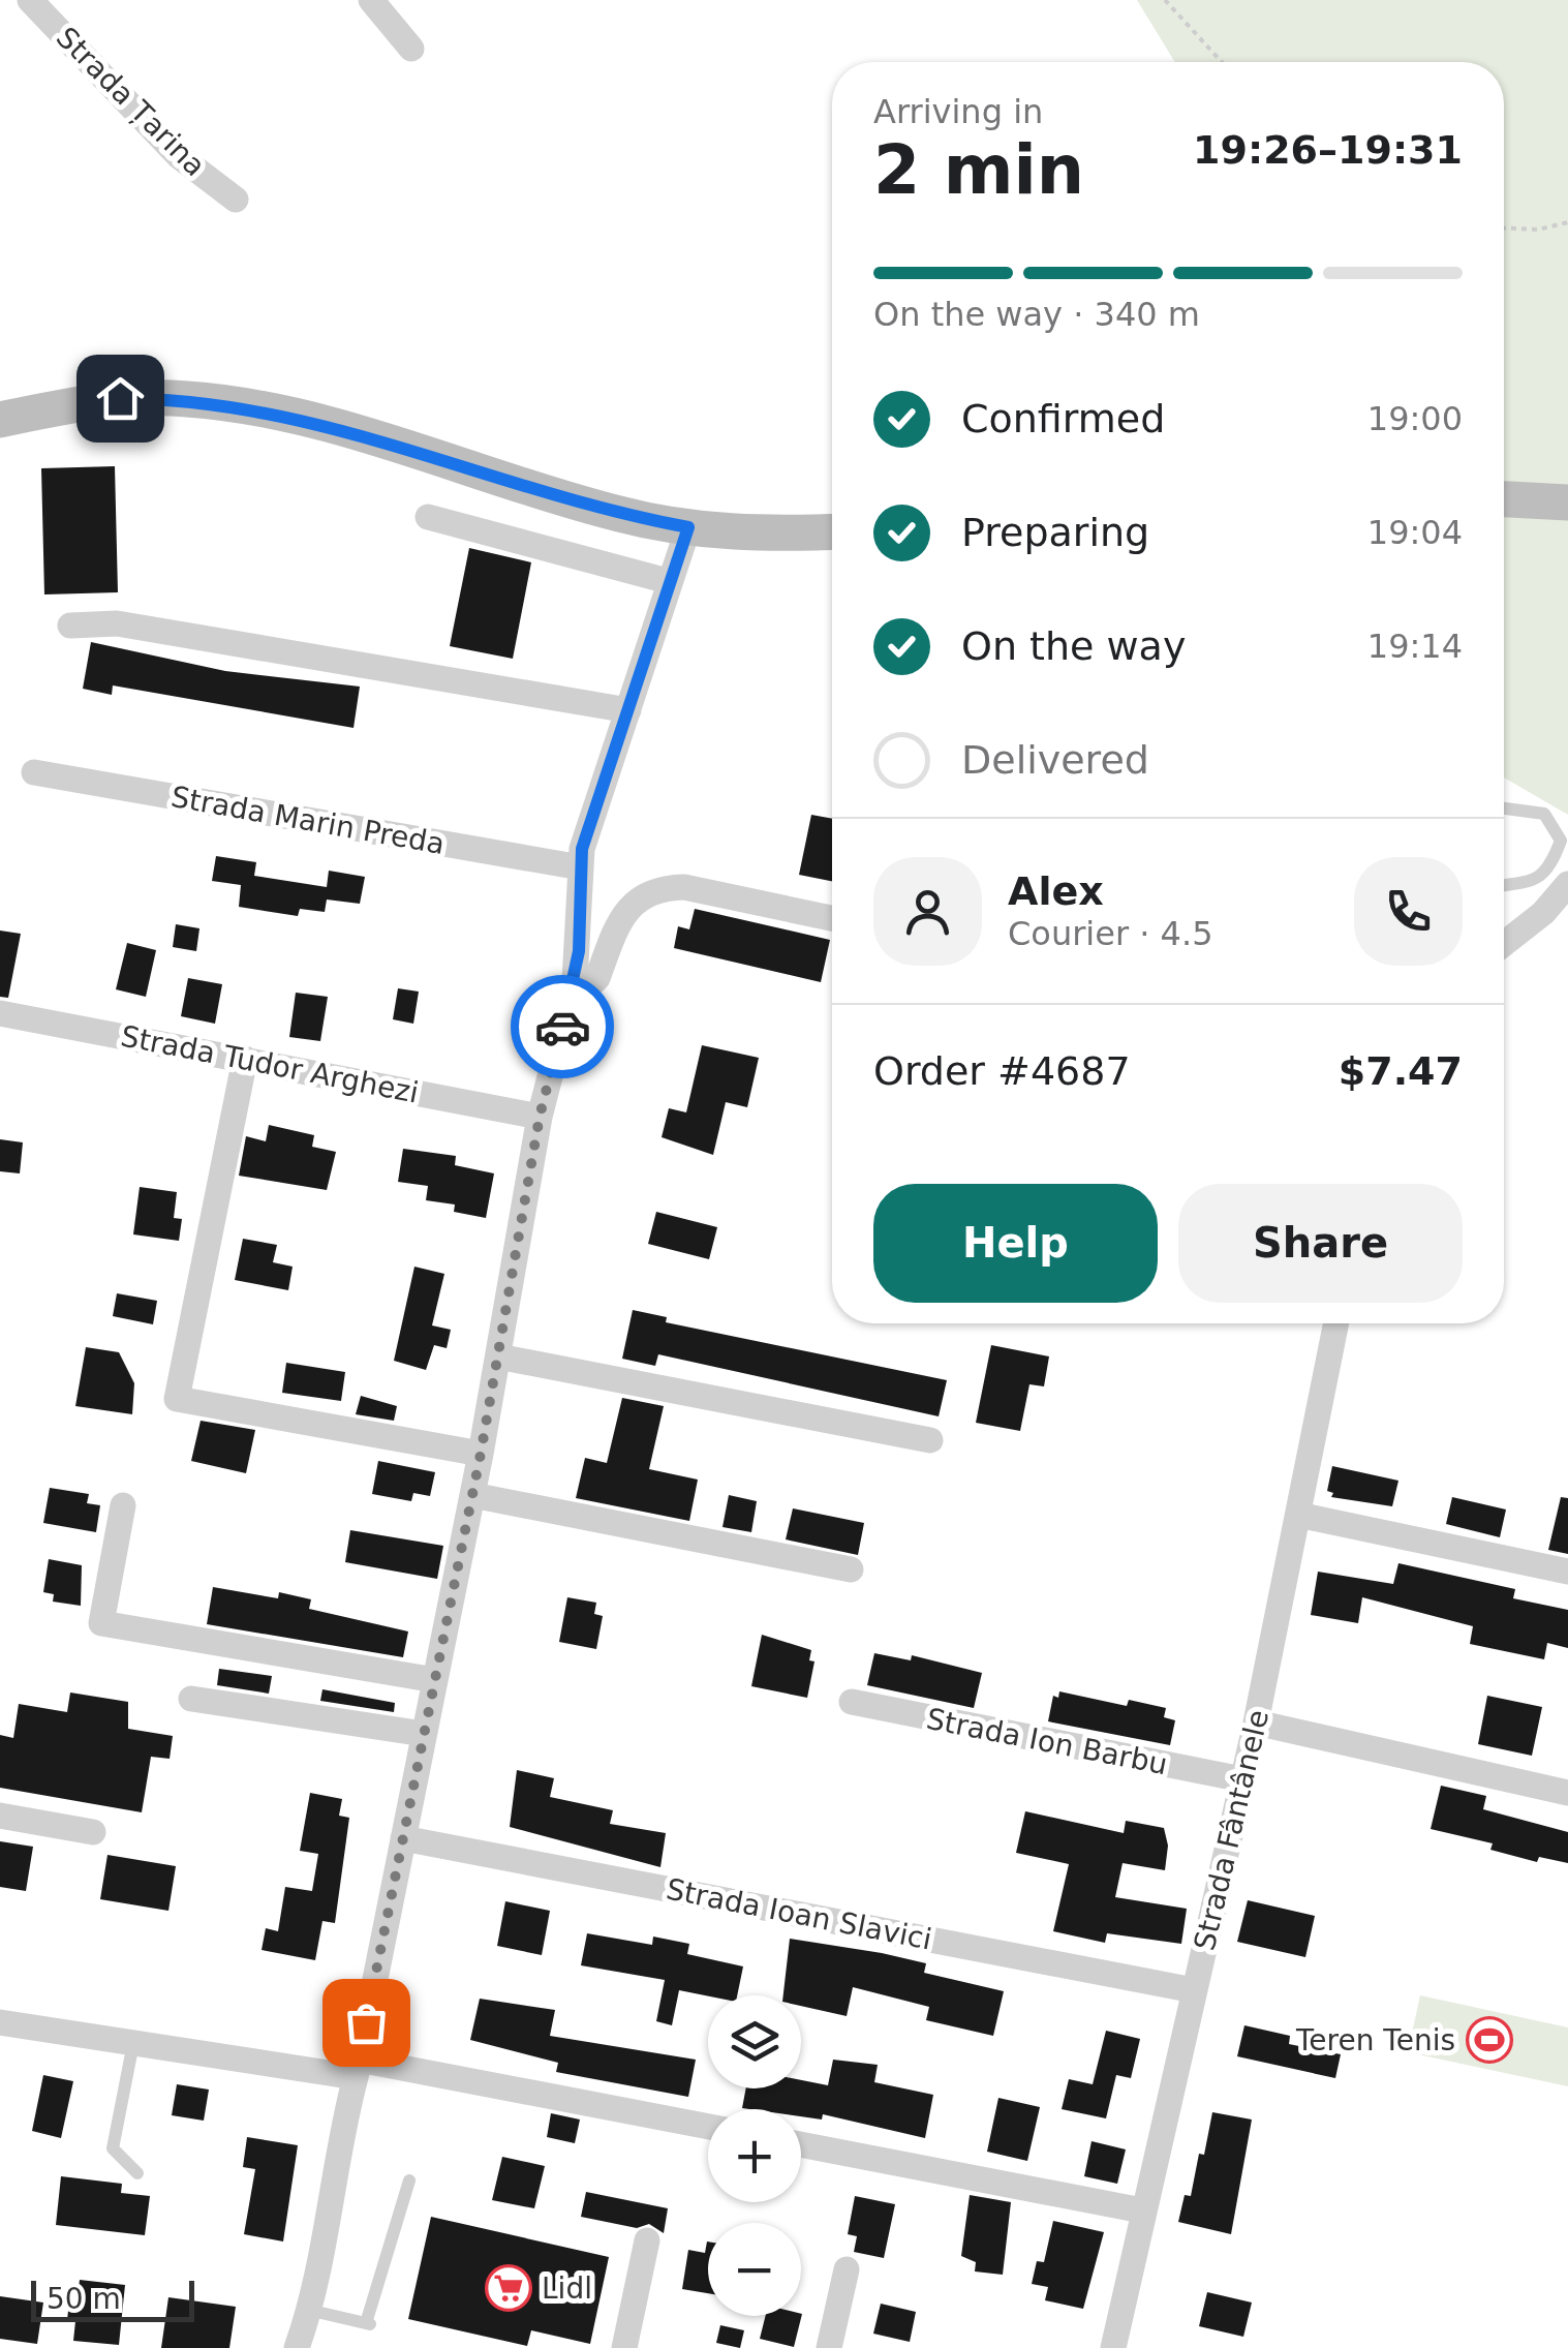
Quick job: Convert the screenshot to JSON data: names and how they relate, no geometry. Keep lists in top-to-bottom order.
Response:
{
  "streets": {
    "street": [
      "Strada Țarina",
      "Strada Marin Preda",
      "Strada Tudor Arghezi",
      "Strada Ion Barbu",
      "Strada Fântânele",
      "Strada Ioan Slavici"
    ]
  },
  "crossings": [
    ["Strada Ion Barbu", "Strada Fântânele"],
    ["Strada Fântânele", "Strada Ioan Slavici"]
  ],
  "places": {
    "sports": ["Teren Tenis"],
    "supermarket": ["Lidl"]
  },
  "scale_bar": "50 m",
  "page": {
    "heading": ["2 min", "Arriving in", "19:26–19:31"],
    "panel": [
      "Alex",
      "Courier · 4.5",
      "Order #4687",
      "$7.47"
    ],
    "bar": "On the way · 340 m",
    "list": [
      ["Confirmed", "19:00"],
      ["Preparing", "19:04"],
      ["On the way", "19:14"],
      "Delivered"
    ],
    "buttons": ["Help", "Share"],
    "map_buttons": ["+", "−"],
    "scale": "50 m"
  }
}
